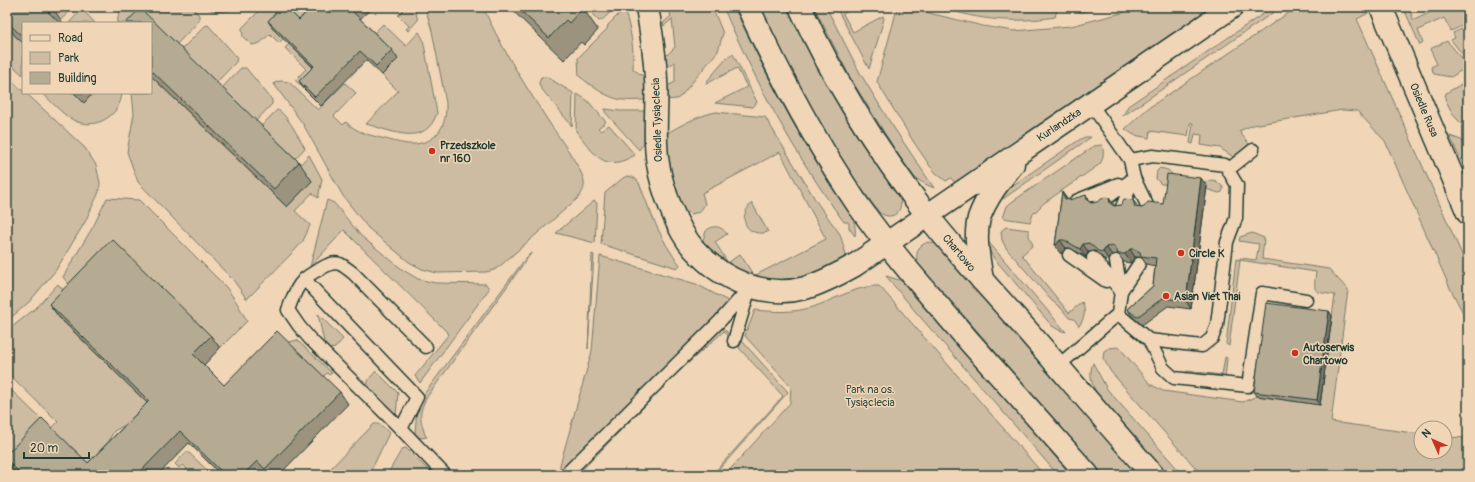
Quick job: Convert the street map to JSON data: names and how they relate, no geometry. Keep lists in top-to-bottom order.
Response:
{
  "streets": {
    "street": [
      "Osiedle Rusa",
      "Osiedle Tysiąclecia",
      "Kurlandzka",
      "Chartowo"
    ]
  },
  "crossings": [
    ["Osiedle Tysiąclecia", "Kurlandzka"],
    ["Kurlandzka", "Chartowo"]
  ],
  "parks": ["Park na os. Tysiąclecia"],
  "places": [
    "Przedszkole nr 160",
    "Circle K",
    "Asian Viet Thai",
    "Autoserwis Chartowo"
  ],
  "legend": ["Road", "Park", "Building"],
  "scale_bar": "20 m",
  "north": "top left"
}
